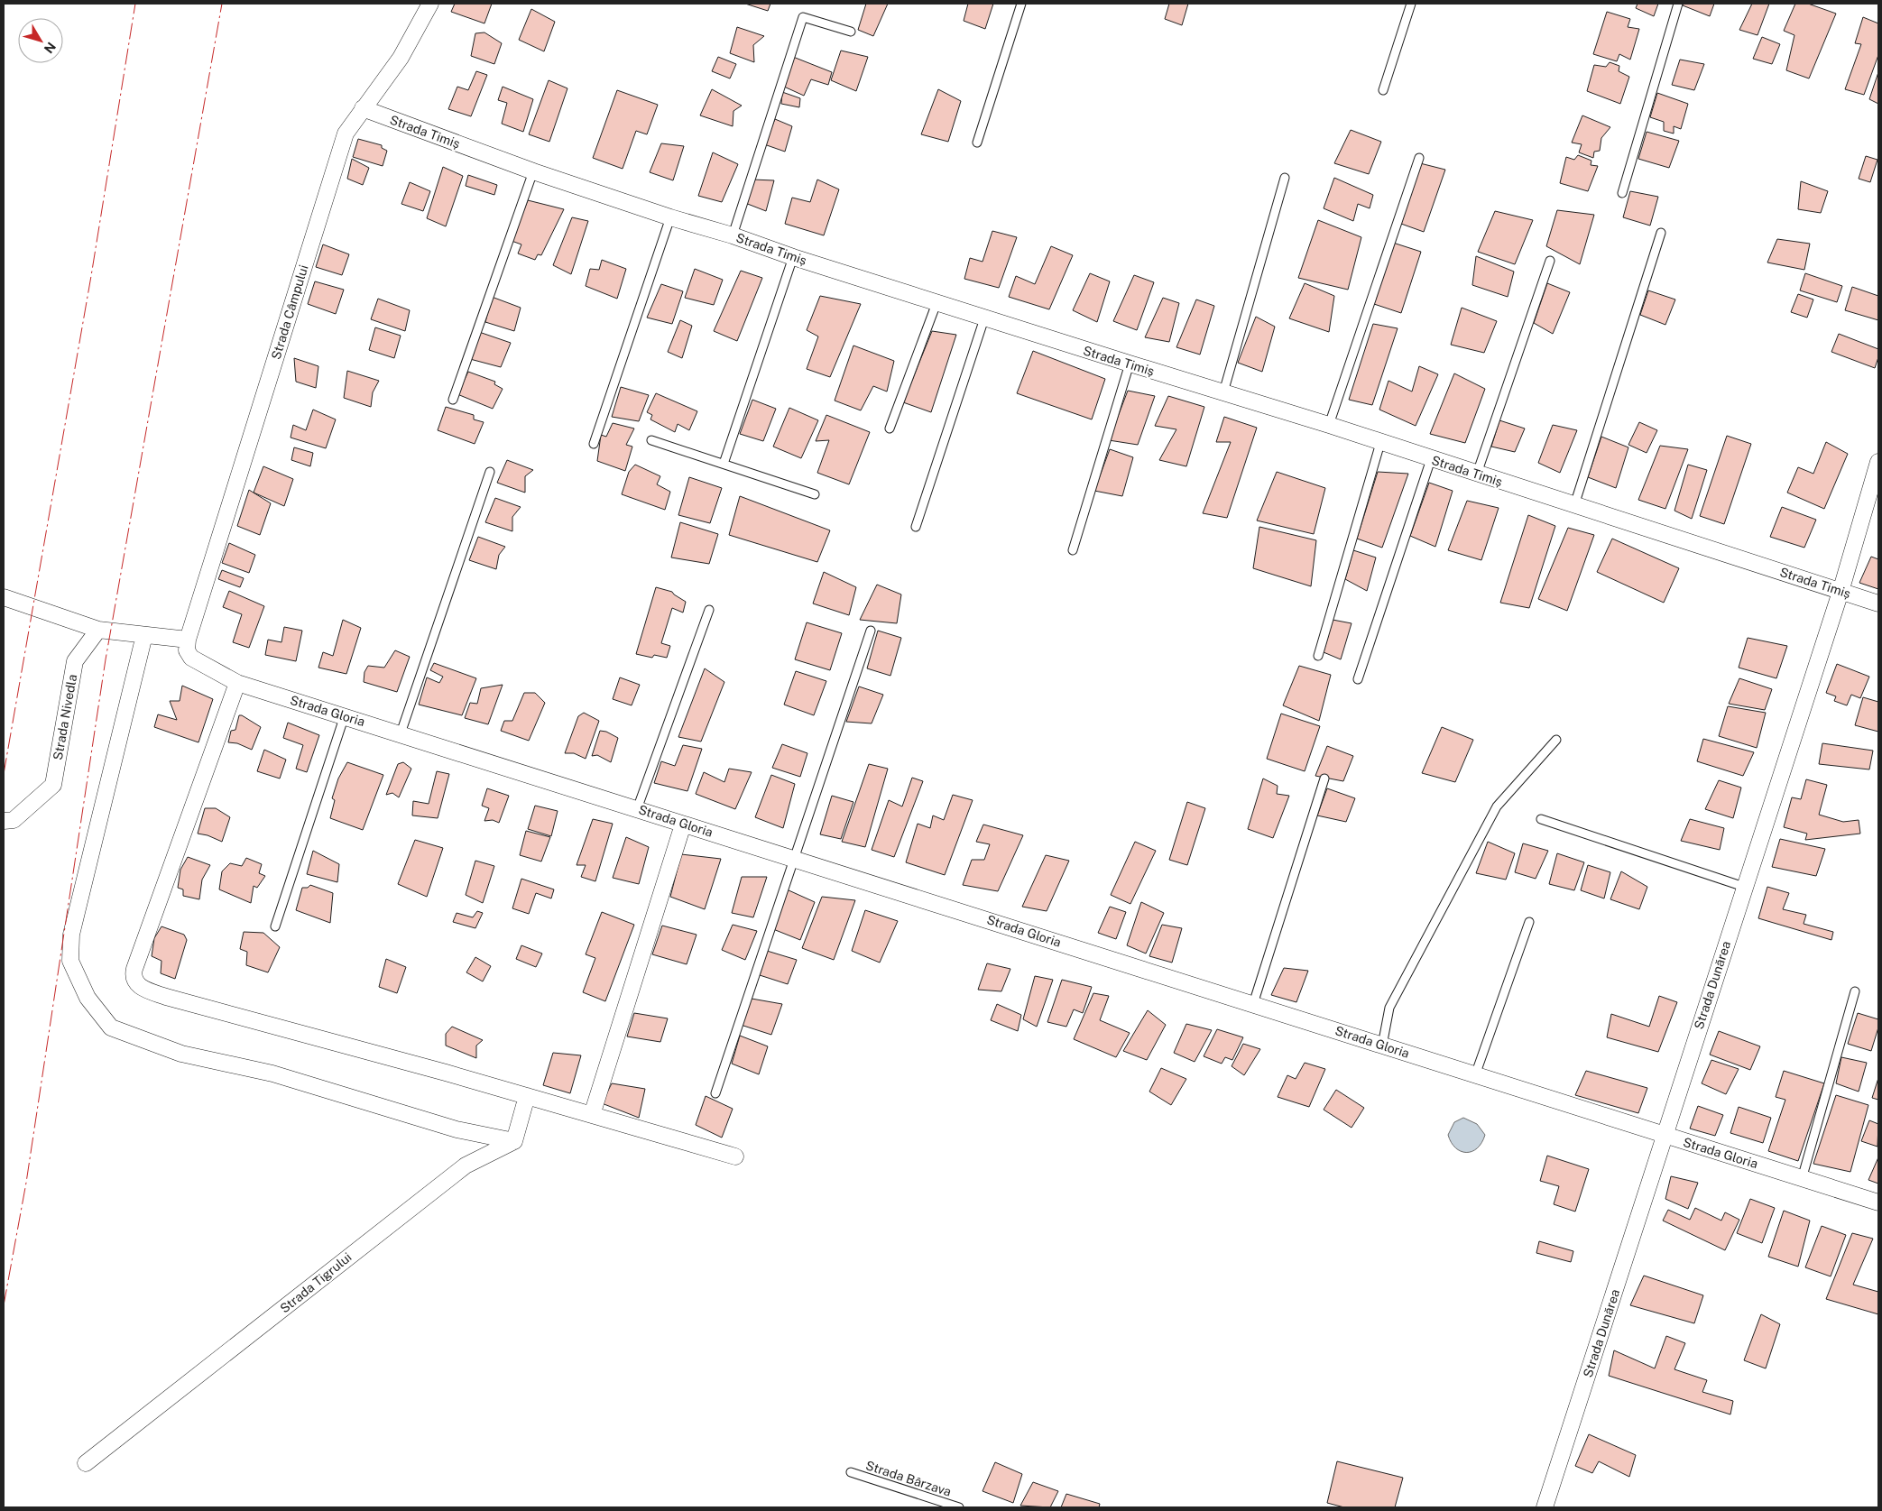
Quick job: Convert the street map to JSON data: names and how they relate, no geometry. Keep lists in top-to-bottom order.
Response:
{
  "streets": {
    "street": [
      "Strada Timiș",
      "Strada Câmpului",
      "Strada Gloria",
      "Strada Nivedla",
      "Strada Dunărea",
      "Strada Tigrului"
    ],
    "lane": ["Strada Bârzava"]
  },
  "crossings": [
    ["Strada Timiș", "Strada Câmpului"],
    ["Strada Timiș", "Strada Dunărea"],
    ["Strada Câmpului", "Strada Gloria"],
    ["Strada Gloria", "Strada Dunărea"]
  ],
  "north": "bottom right"
}
